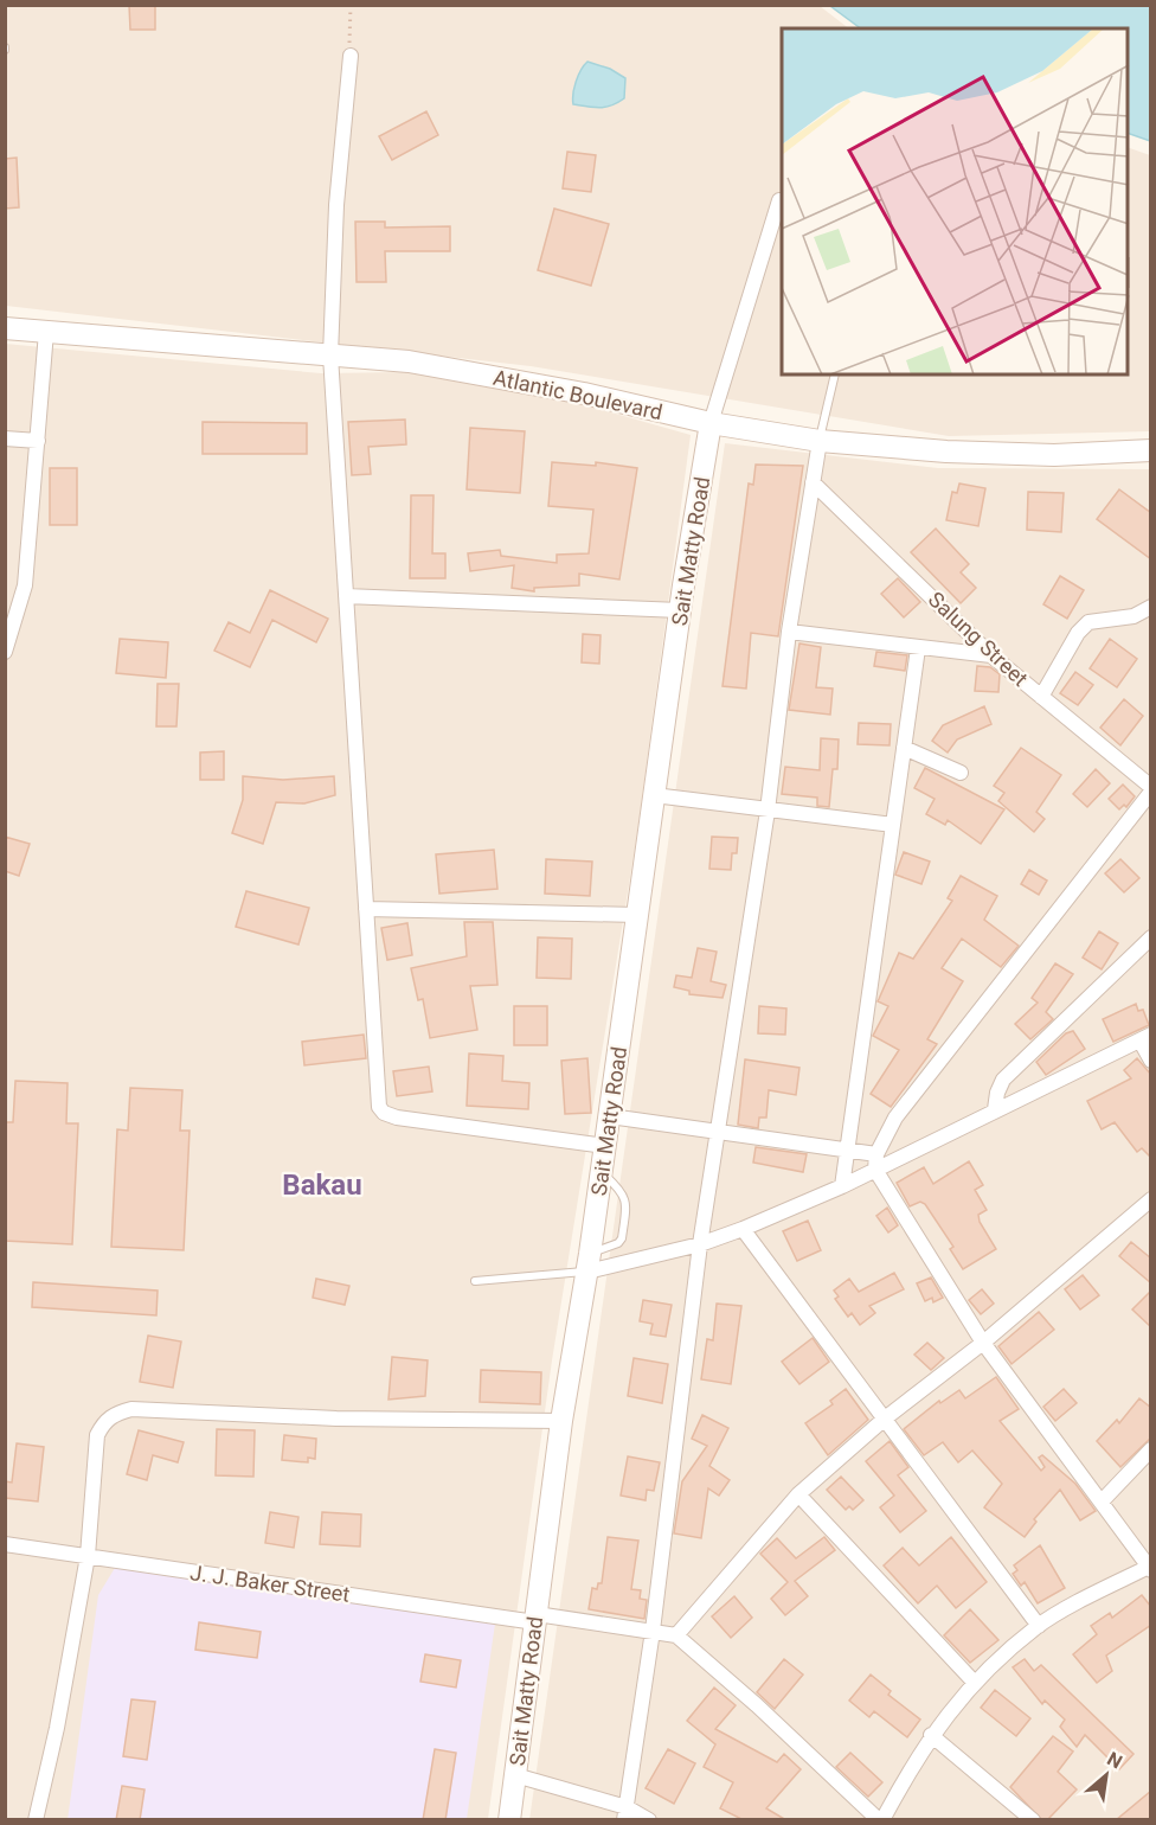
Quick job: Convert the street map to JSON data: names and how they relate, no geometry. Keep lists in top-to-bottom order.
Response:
{
  "streets": {
    "street": [
      "Atlantic Boulevard",
      "Sait Matty Road",
      "Salung Street",
      "J. J. Baker Street"
    ]
  },
  "crossings": [
    ["Atlantic Boulevard", "Sait Matty Road"],
    ["Sait Matty Road", "J. J. Baker Street"]
  ],
  "districts": ["Bakau"],
  "north": "top right"
}
